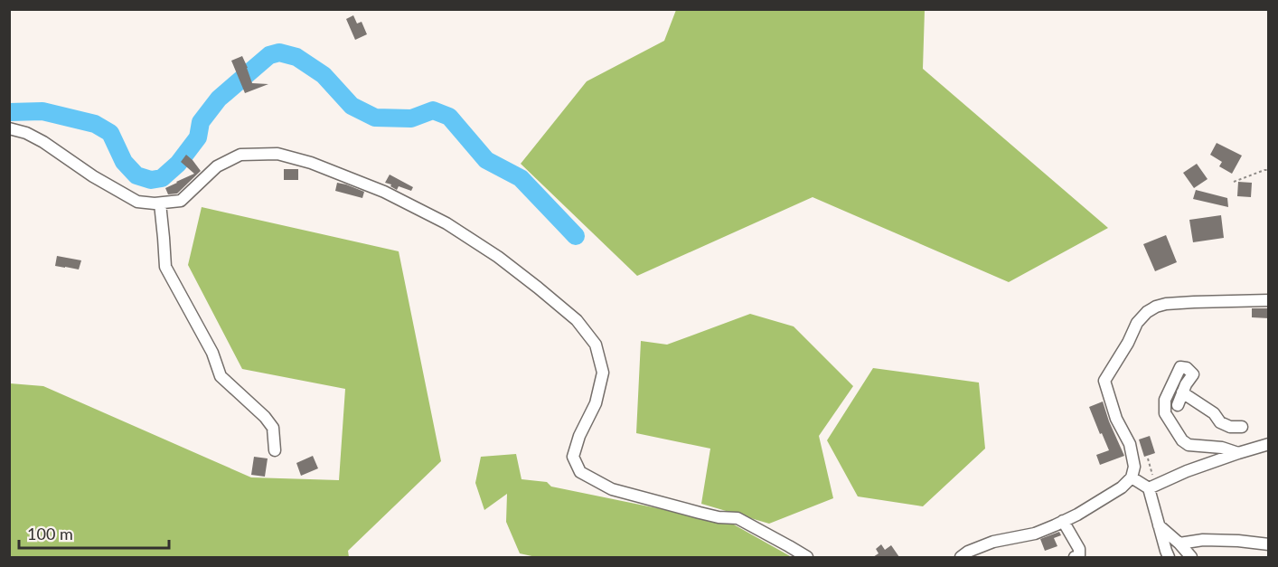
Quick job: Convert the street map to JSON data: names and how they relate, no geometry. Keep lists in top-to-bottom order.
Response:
{
  "scale_bar": "100 m"
}
